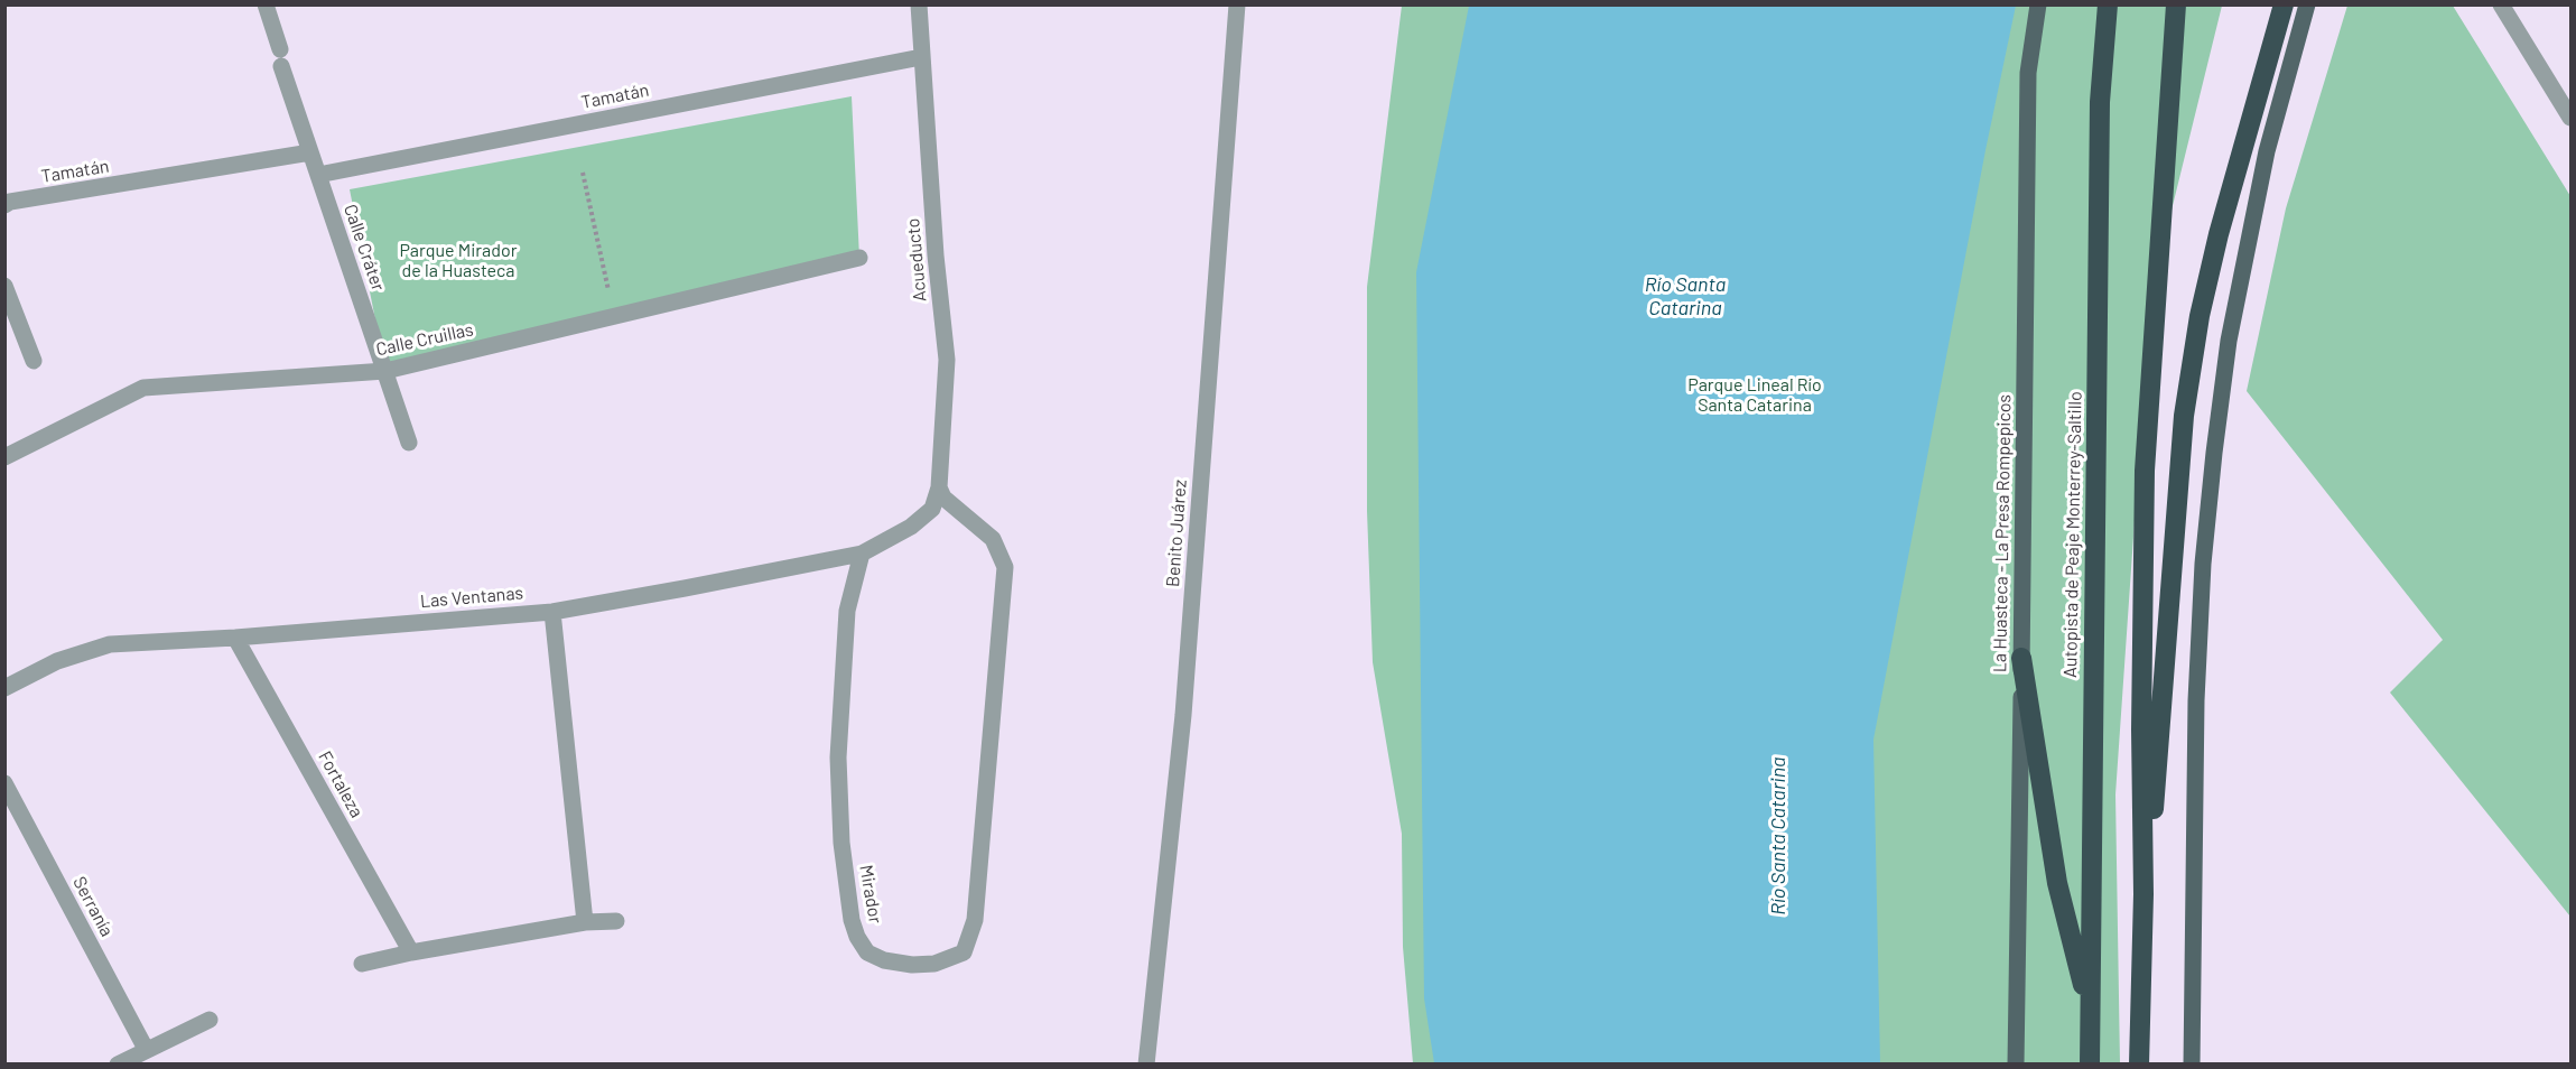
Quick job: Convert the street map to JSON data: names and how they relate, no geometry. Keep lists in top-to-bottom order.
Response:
{
  "streets": {
    "highway": ["Autopista de Peaje Monterrey-Saltillo"],
    "main road": ["La Huasteca - La Presa Rompepicos"],
    "street": [
      "Tamatán",
      "Calle Cráter",
      "Acueducto",
      "Calle Cruillas",
      "Benito Juárez",
      "Las Ventanas",
      "Fortaleza",
      "Mirador",
      "Serranía"
    ]
  },
  "crossings": [
    ["Tamatán", "Calle Cráter"],
    ["Tamatán", "Acueducto"],
    ["Calle Cráter", "Calle Cruillas"],
    ["Acueducto", "Las Ventanas"],
    ["Acueducto", "Mirador"],
    ["Las Ventanas", "Fortaleza"],
    ["Las Ventanas", "Mirador"]
  ],
  "water": ["Río Santa Catarina"],
  "parks": ["Parque Mirador de la Huasteca", "Parque Lineal Río Santa Catarina"]
}
